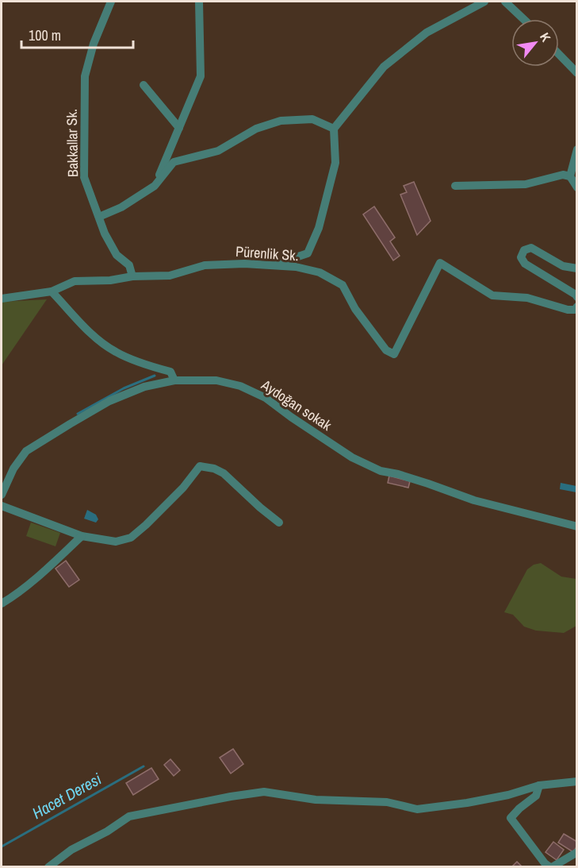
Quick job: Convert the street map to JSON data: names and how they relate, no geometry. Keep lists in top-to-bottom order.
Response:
{
  "streets": {
    "street": ["Bakkallar Sk.", "Pürenlik Sk.", "Aydoğan sokak"]
  },
  "crossings": [
    ["Bakkallar Sk.", "Pürenlik Sk."]
  ],
  "water": ["Hacet Deresi"],
  "scale_bar": "100 m",
  "north": "top right"
}
